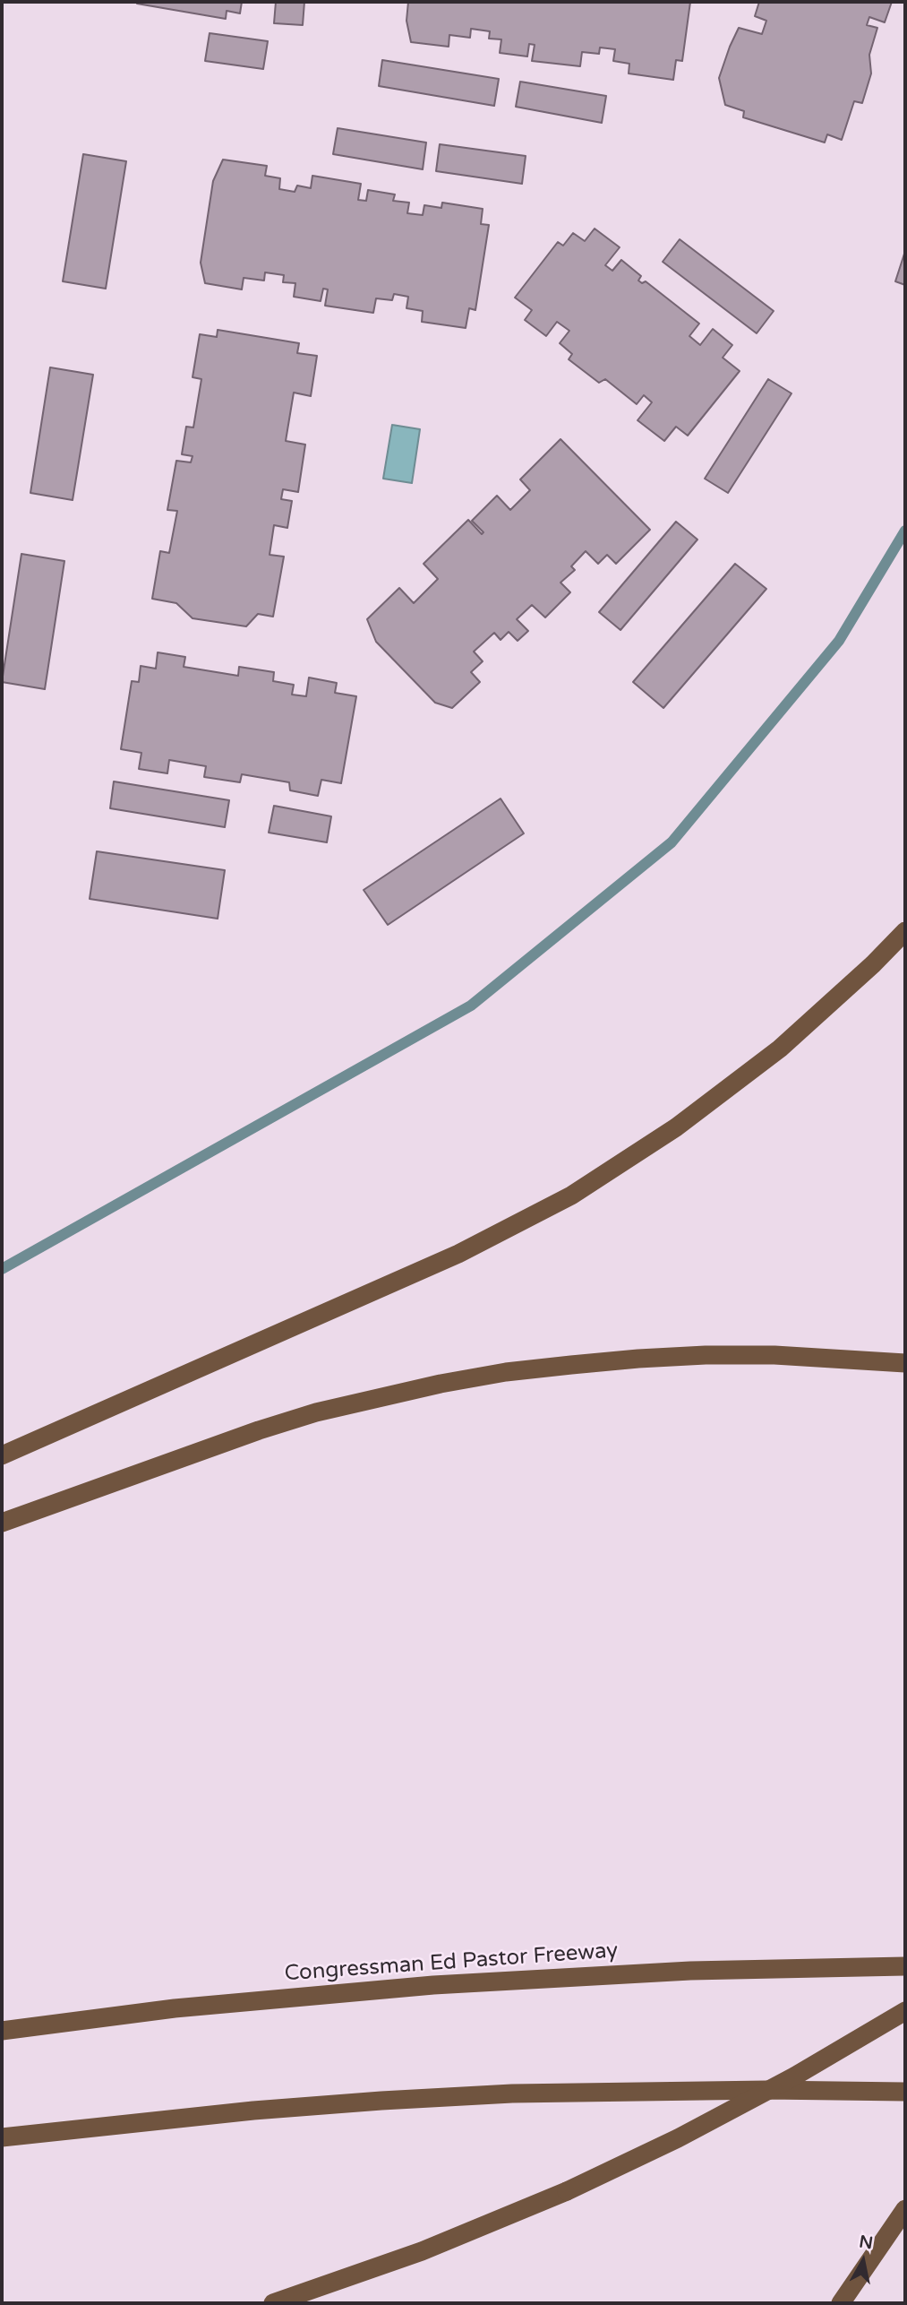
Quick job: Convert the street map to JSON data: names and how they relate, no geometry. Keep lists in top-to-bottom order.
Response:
{
  "streets": {
    "highway": ["Congressman Ed Pastor Freeway"]
  },
  "north": "top"
}
